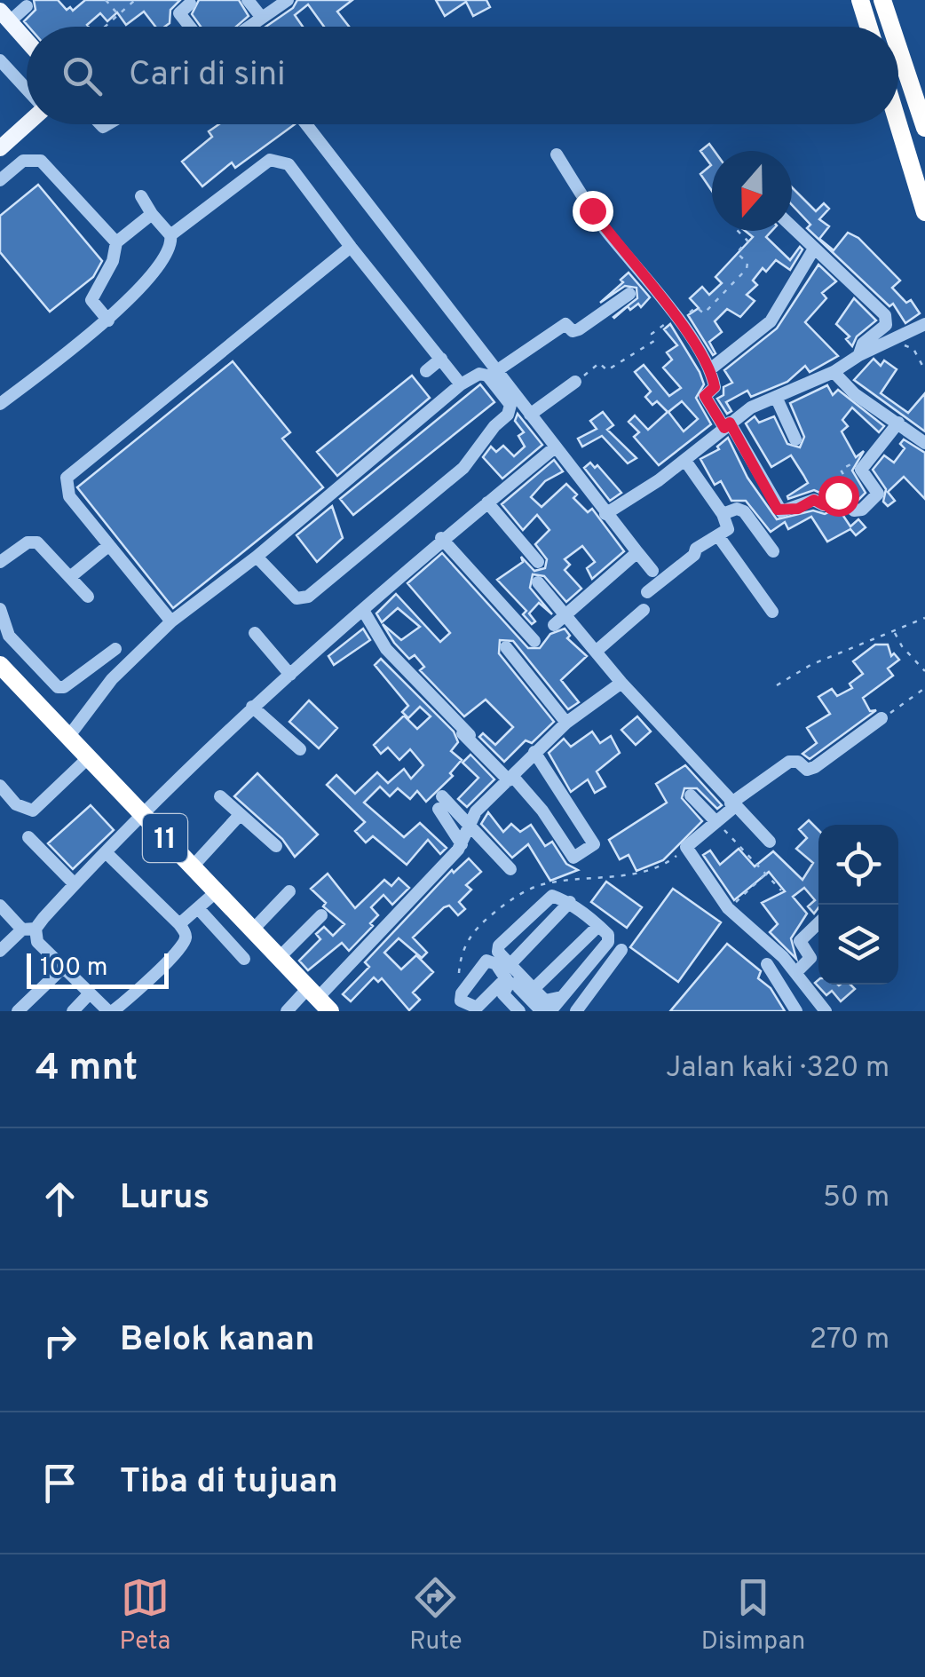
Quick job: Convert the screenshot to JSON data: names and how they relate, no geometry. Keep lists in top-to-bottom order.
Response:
{
  "streets": {
    "highway": ["11"]
  },
  "scale_bar": "100 m",
  "north": "bottom",
  "page": {
    "search": "Cari di sini",
    "scale": "100 m",
    "heading": ["4 mnt", "Jalan kaki · 320 m"],
    "list": [
      ["Lurus", "50 m"],
      ["Belok kanan", "270 m"],
      "Tiba di tujuan"
    ],
    "nav": ["Peta", "Rute", "Disimpan"]
  }
}
